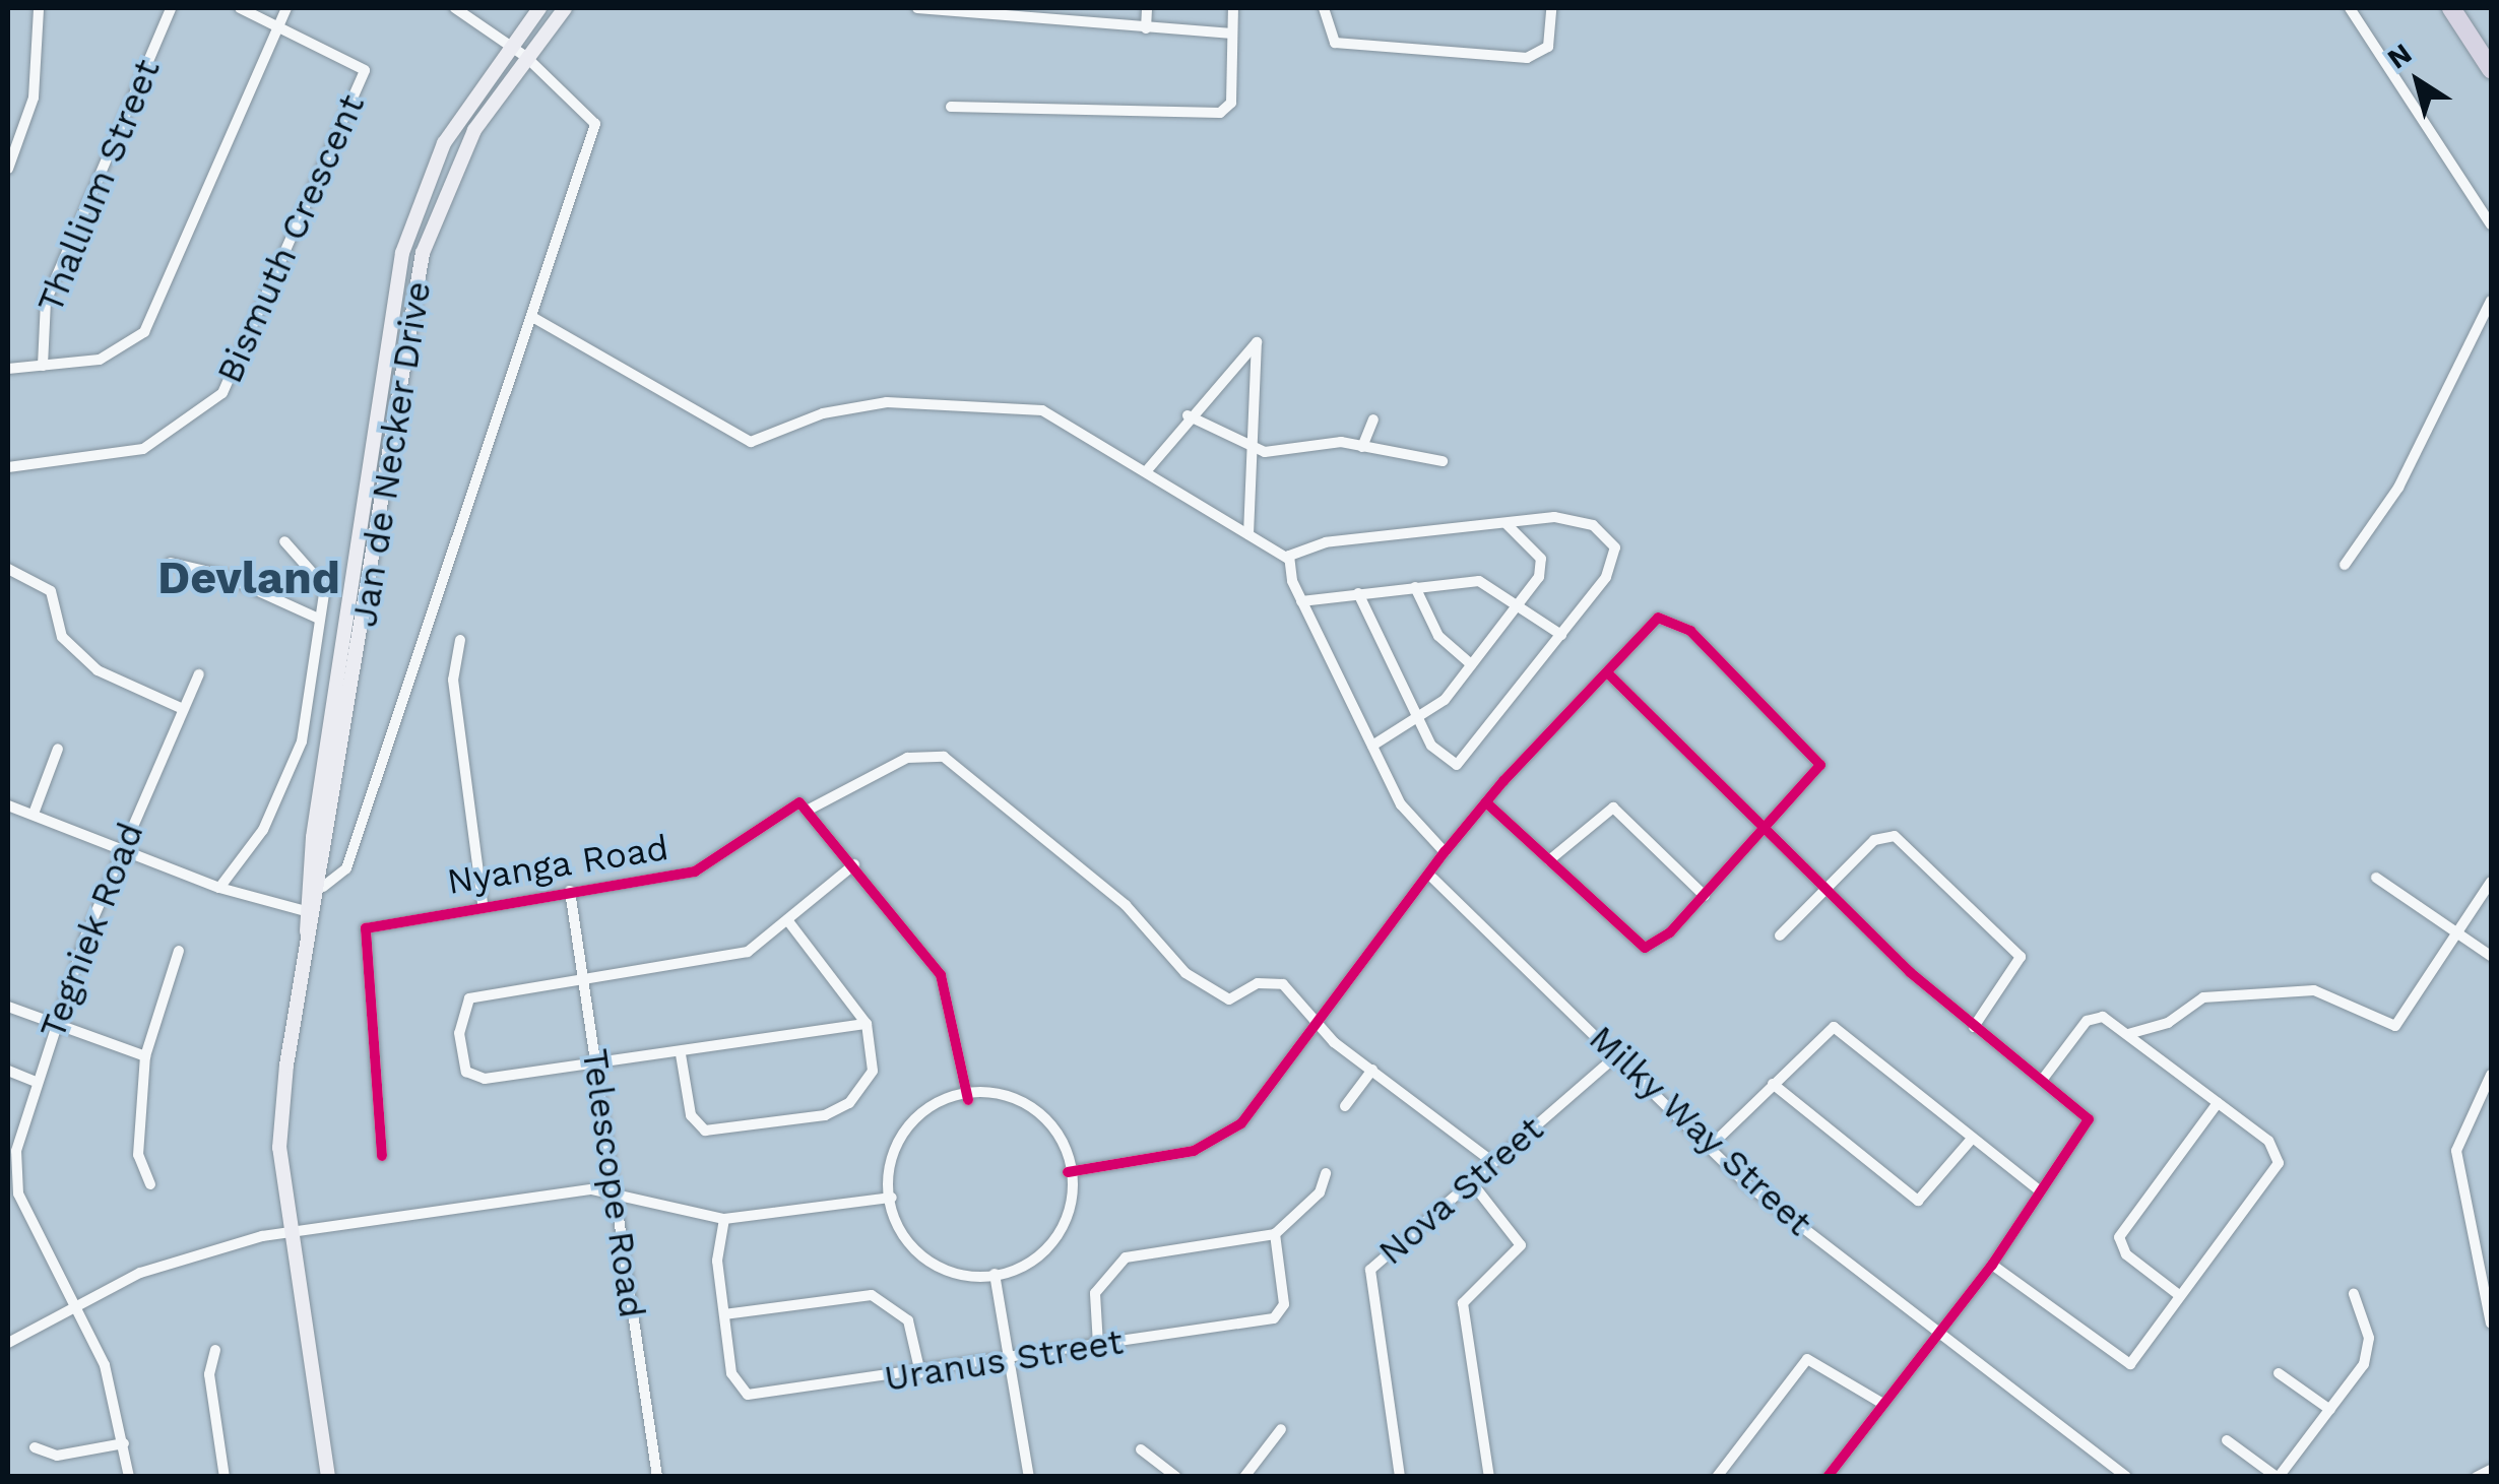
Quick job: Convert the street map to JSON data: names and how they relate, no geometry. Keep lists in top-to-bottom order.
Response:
{
  "streets": {
    "main road": ["Jan de Necker Drive"],
    "street": [
      "Thallium Street",
      "Bismuth Crescent",
      "Nyanga Road",
      "Tegniek Road",
      "Milky Way Street",
      "Telescope Road",
      "Nova Street",
      "Uranus Street"
    ]
  },
  "crossings": [
    ["Nyanga Road", "Telescope Road"],
    ["Milky Way Street", "Nova Street"]
  ],
  "districts": ["Devland"],
  "north": "top left"
}
